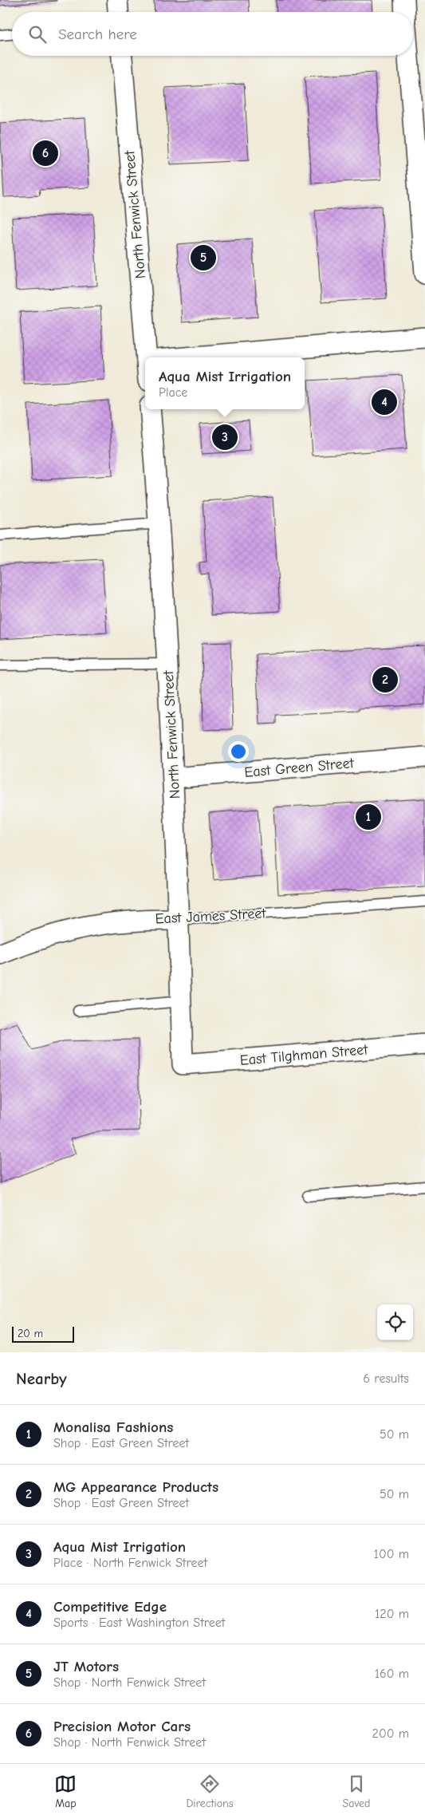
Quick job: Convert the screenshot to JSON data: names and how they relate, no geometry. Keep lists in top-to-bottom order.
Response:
{
  "streets": {
    "street": [
      "North Fenwick Street",
      "East Green Street",
      "East James Street",
      "East Tilghman Street"
    ]
  },
  "crossings": [
    ["North Fenwick Street", "East Green Street"],
    ["North Fenwick Street", "East James Street"],
    ["North Fenwick Street", "East Tilghman Street"]
  ],
  "scale_bar": "20 m",
  "page": {
    "search": "Search here",
    "pins": [
      "6",
      "5",
      "4",
      "3",
      "2",
      "1"
    ],
    "popup": ["Aqua Mist Irrigation", "Place"],
    "scale": "20 m",
    "heading": ["Nearby", "6 results"],
    "list": [
      {
        "mark": "1",
        "name": "Monalisa Fashions",
        "note": "Shop · East Green Street",
        "value": "50 m"
      },
      {
        "mark": "2",
        "name": "MG Appearance Products",
        "note": "Shop · East Green Street",
        "value": "50 m"
      },
      {
        "mark": "3",
        "name": "Aqua Mist Irrigation",
        "note": "Place · North Fenwick Street",
        "value": "100 m"
      },
      {
        "mark": "4",
        "name": "Competitive Edge",
        "note": "Sports · East Washington Street",
        "value": "120 m"
      },
      {
        "mark": "5",
        "name": "JT Motors",
        "note": "Shop · North Fenwick Street",
        "value": "160 m"
      },
      {
        "mark": "6",
        "name": "Precision Motor Cars",
        "note": "Shop · North Fenwick Street",
        "value": "200 m"
      }
    ],
    "nav": ["Map", "Directions", "Saved"]
  }
}
